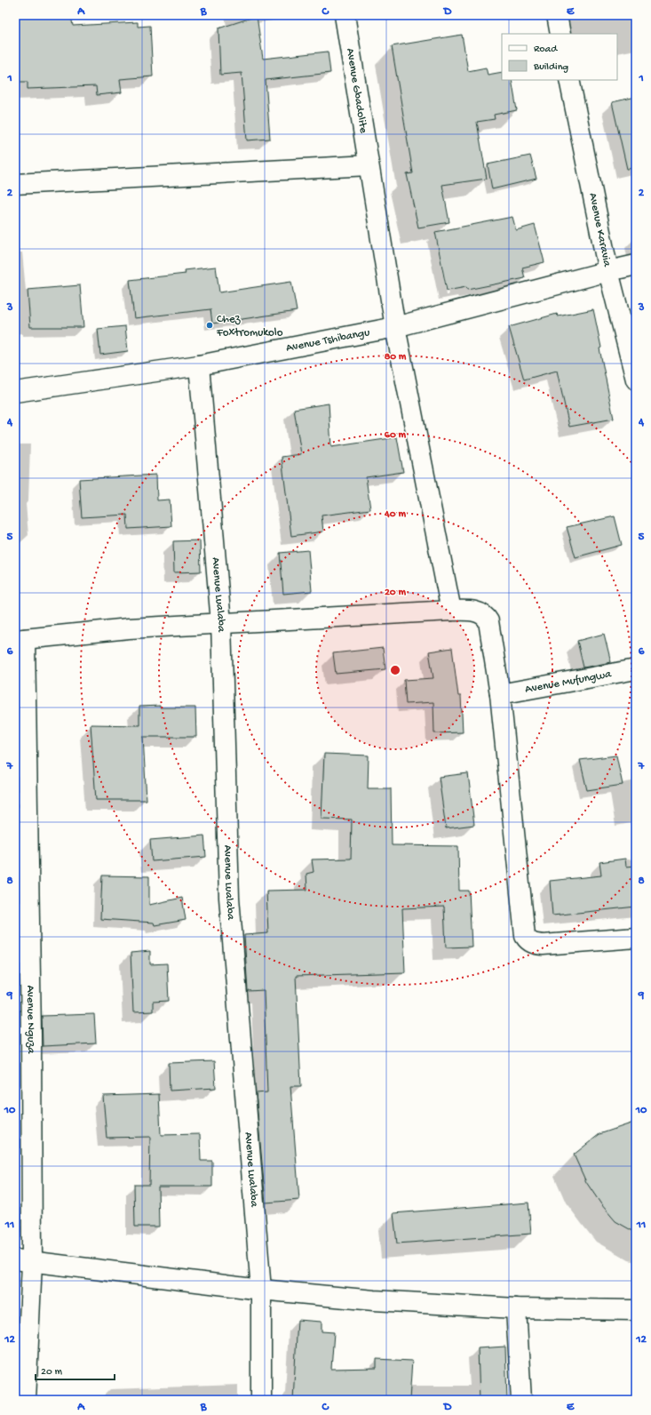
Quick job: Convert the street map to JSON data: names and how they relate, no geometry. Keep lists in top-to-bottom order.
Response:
{
  "streets": {
    "street": [
      "Avenue Gbadolite",
      "Avenue Karavia",
      "Avenue Tshibangu",
      "Avenue Lualaba",
      "Avenue Mufungwa",
      "Avenue Nguza"
    ]
  },
  "crossings": [
    ["Avenue Gbadolite", "Avenue Tshibangu"],
    ["Avenue Karavia", "Avenue Tshibangu"],
    ["Avenue Tshibangu", "Avenue Lualaba"]
  ],
  "places": ["Chez Foxtromukolo"],
  "legend": ["Road", "Building"],
  "scale_bar": "20 m",
  "grid": {
    "columns": [
      "A",
      "B",
      "C",
      "D",
      "E"
    ],
    "rows": [
      "1",
      "2",
      "3",
      "4",
      "5",
      "6",
      "7",
      "8",
      "9",
      "10",
      "11",
      "12"
    ]
  },
  "rings": [
    "80 m",
    "60 m",
    "40 m",
    "20 m"
  ]
}
